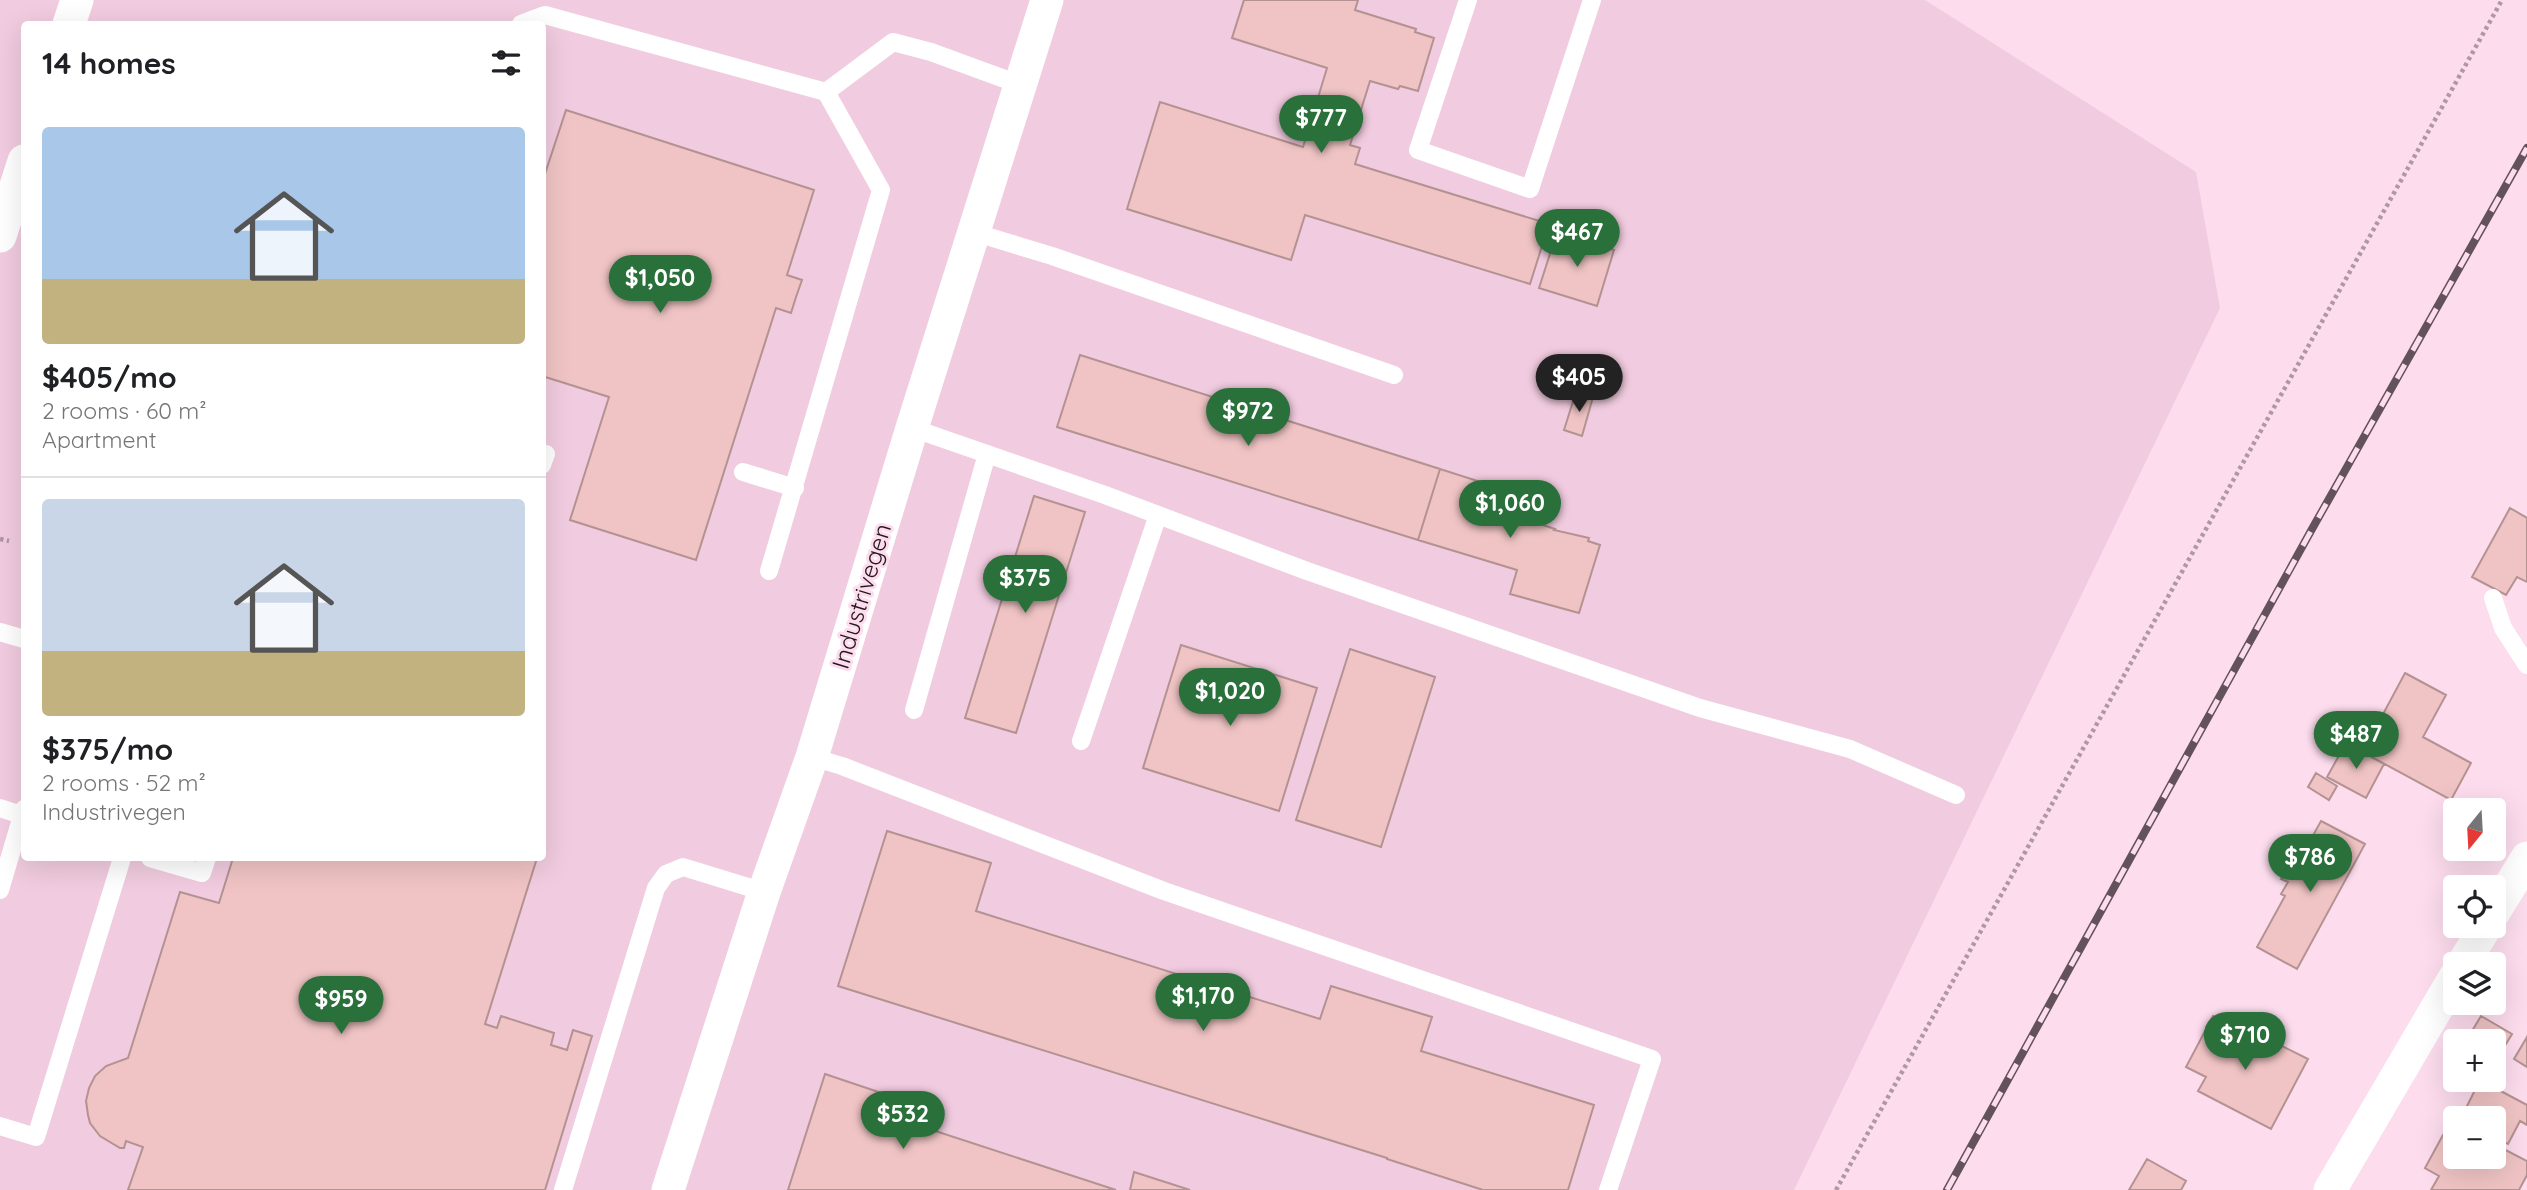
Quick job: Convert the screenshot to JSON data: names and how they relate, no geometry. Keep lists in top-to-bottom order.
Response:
{
  "streets": {
    "street": ["Industrivegen"]
  },
  "north": "bottom",
  "page": {
    "heading": "14 homes",
    "price": [
      "$777",
      "$467",
      "$1,050",
      "$405",
      "$972",
      "$1,060",
      "$375",
      "$1,020",
      "$487",
      "$786",
      "$1,170",
      "$959",
      "$710",
      "$532"
    ],
    "list": [
      {
        "name": "$405/mo",
        "note": "2 rooms · 60 m² · Apartment"
      },
      {
        "name": "$375/mo",
        "note": "2 rooms · 52 m² · Industrivegen"
      }
    ],
    "map_buttons": ["+", "−"]
  }
}
